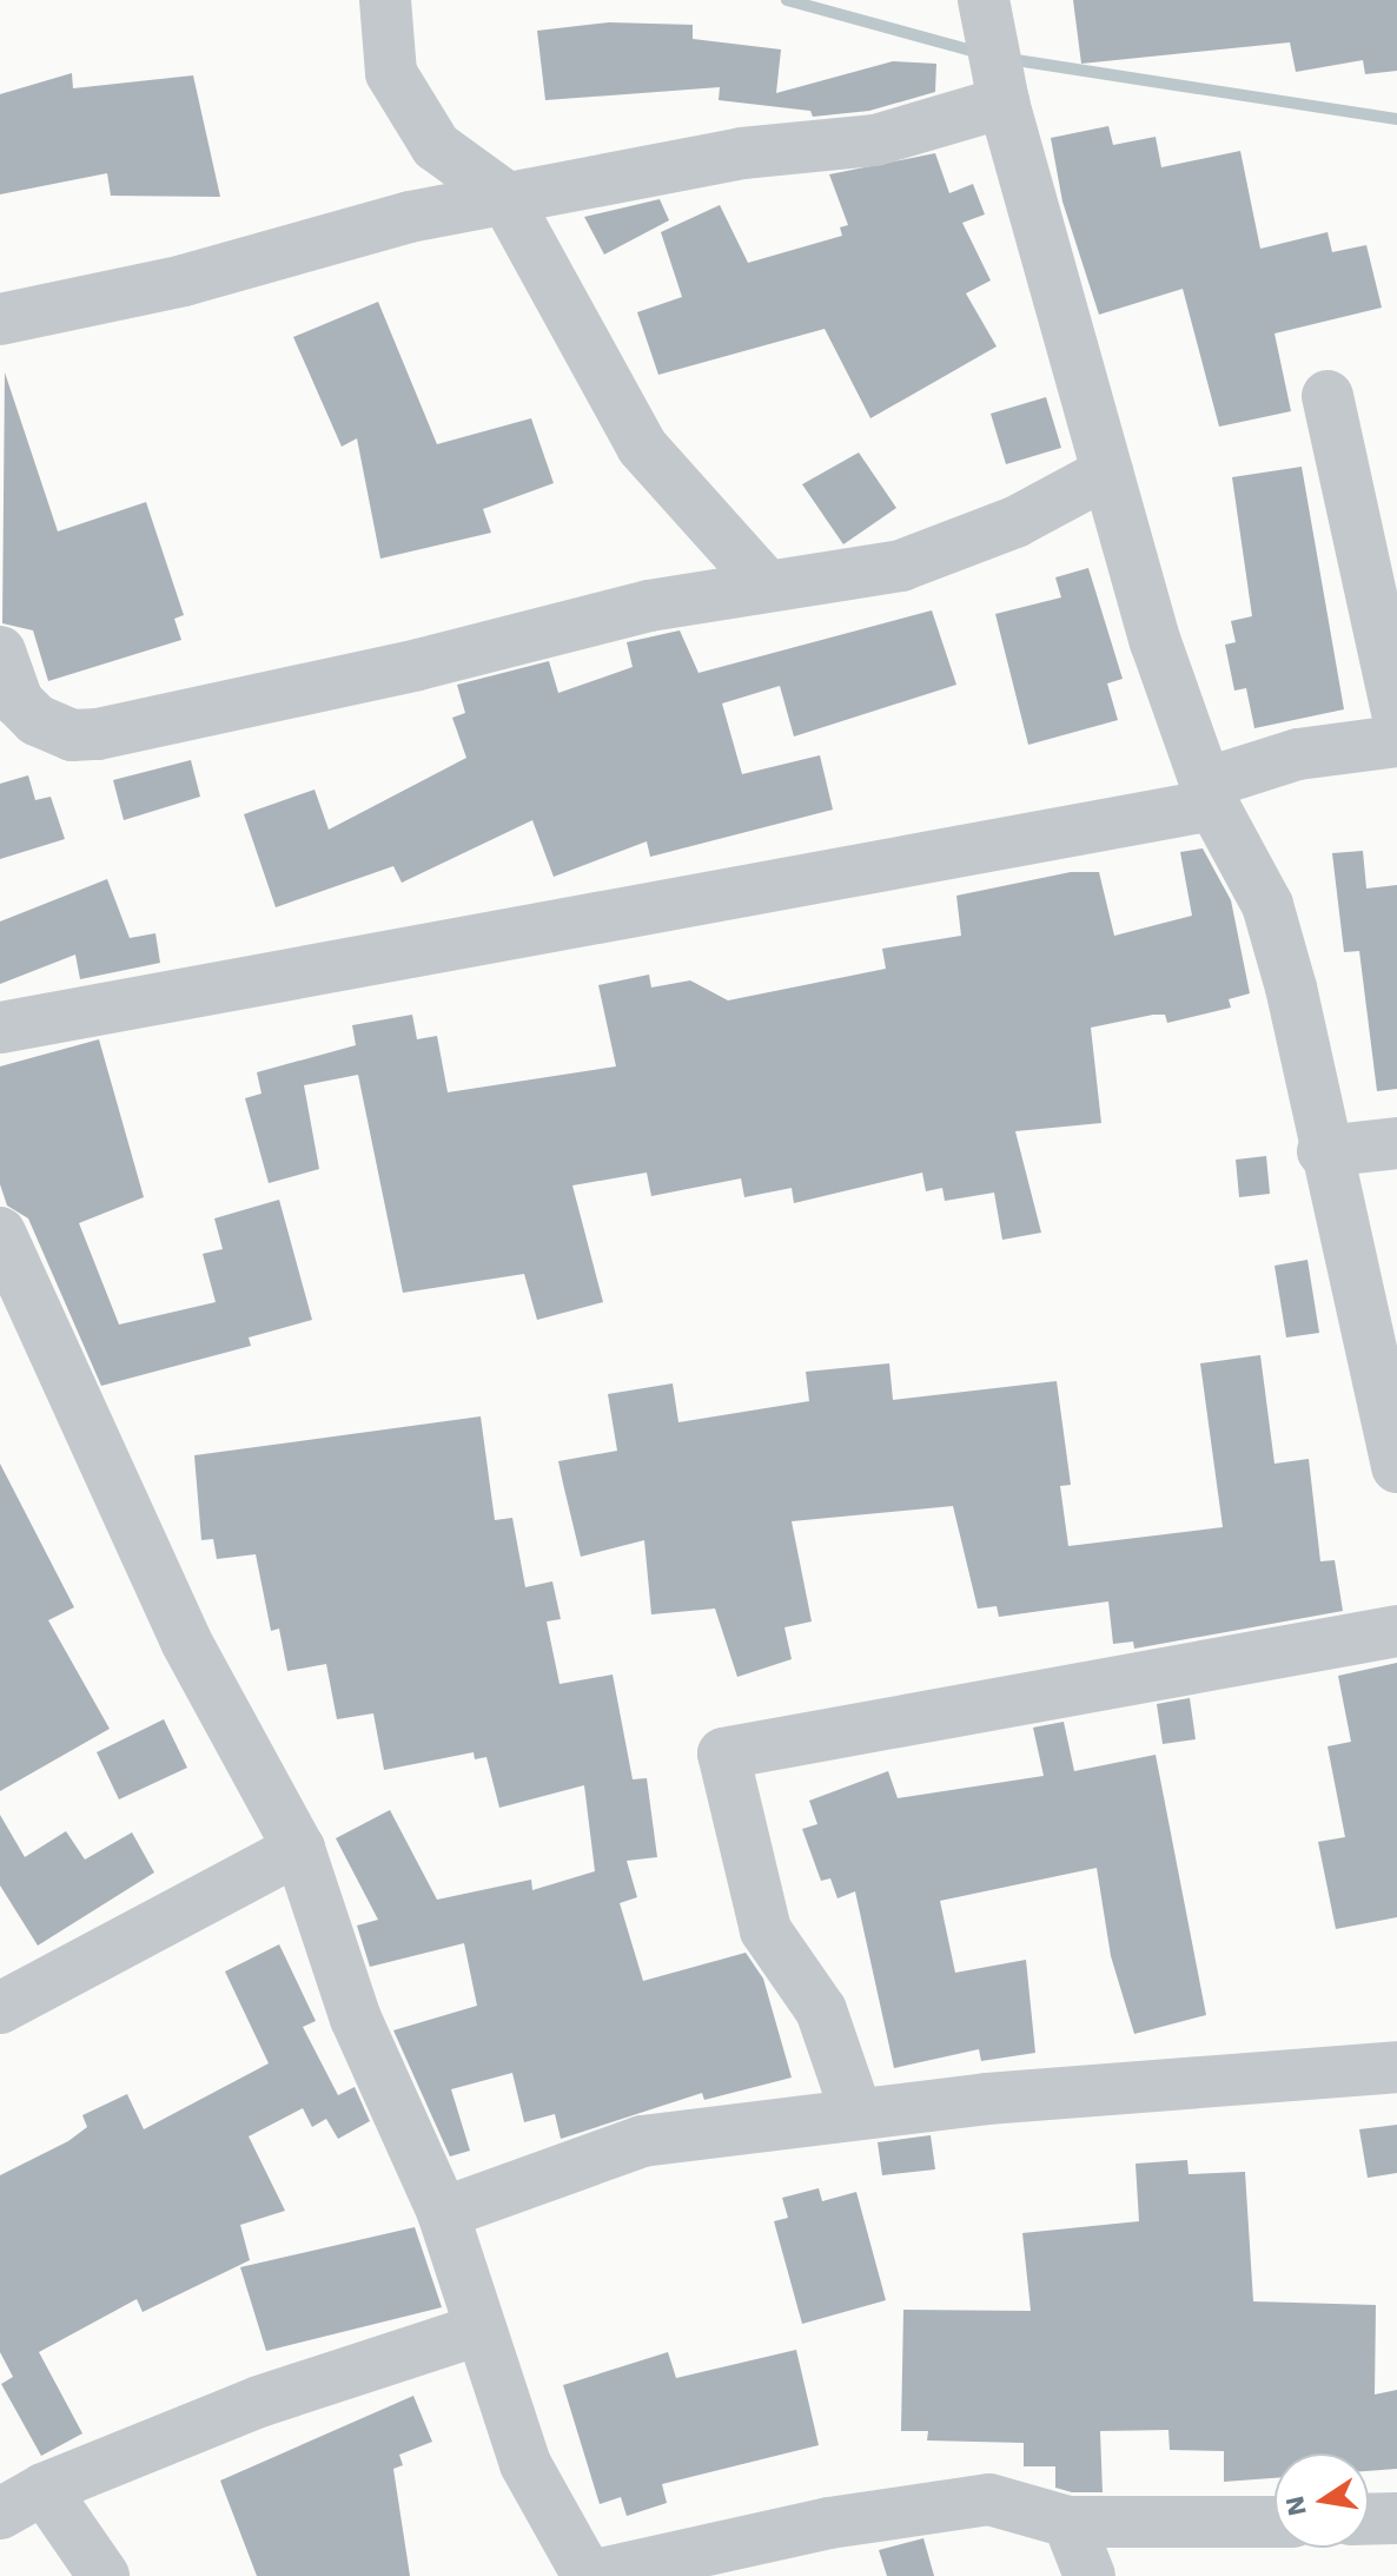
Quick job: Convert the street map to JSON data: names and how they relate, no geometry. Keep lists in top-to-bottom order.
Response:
{
  "north": "left"
}
